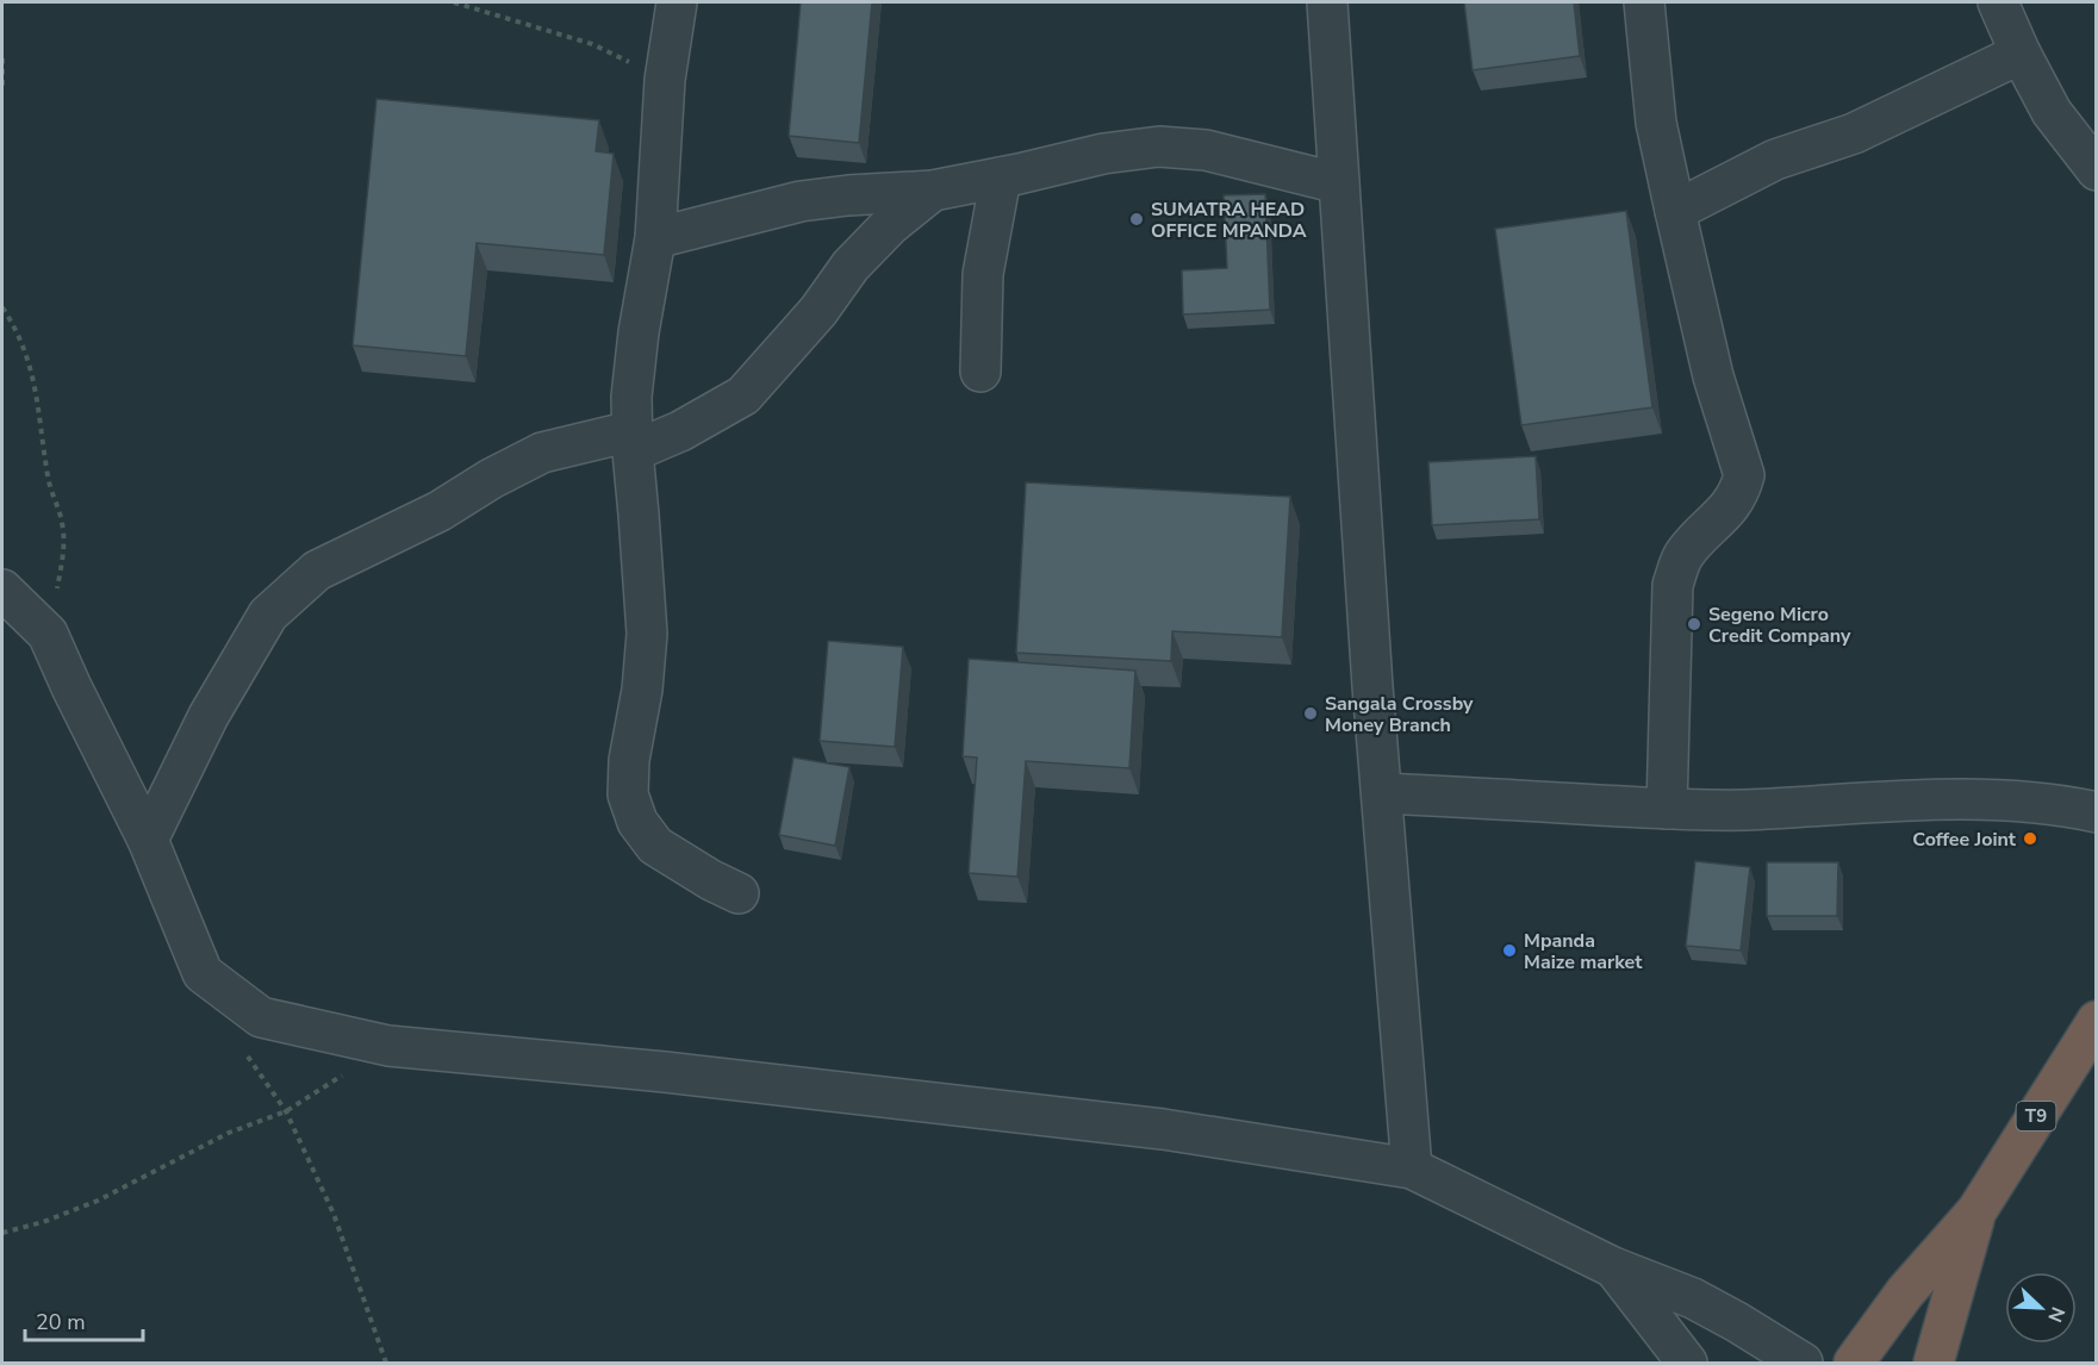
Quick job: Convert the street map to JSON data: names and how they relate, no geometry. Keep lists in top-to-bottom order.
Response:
{
  "streets": {
    "highway": ["T9"]
  },
  "places": [
    "SUMATRA HEAD OFFICE MPANDA",
    "Segeno Micro Credit Company",
    "Sangala Crossby Money Branch",
    "Coffee Joint",
    "Mpanda Maize market"
  ],
  "scale_bar": "20 m",
  "north": "bottom right"
}
